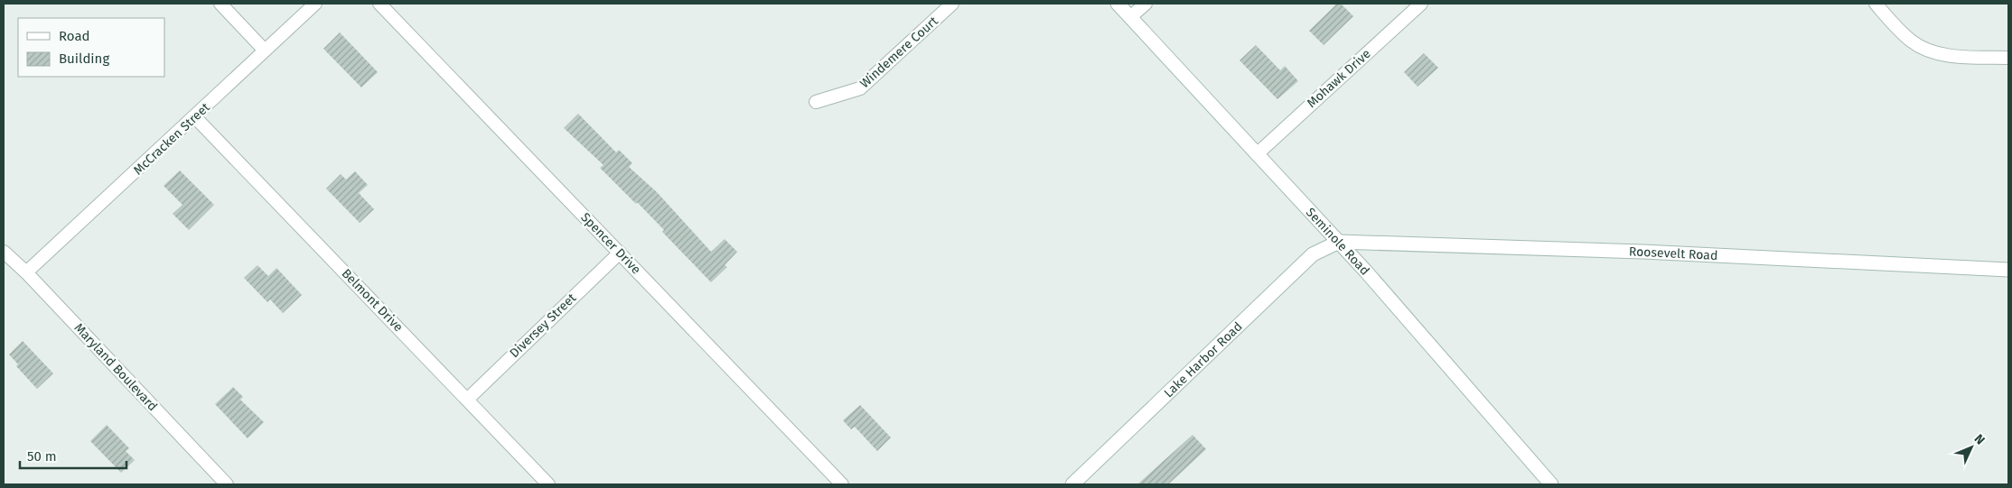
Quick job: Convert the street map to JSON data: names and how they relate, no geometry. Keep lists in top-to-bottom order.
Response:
{
  "streets": {
    "street": [
      "Windemere Court",
      "Mohawk Drive",
      "McCracken Street",
      "Seminole Road",
      "Spencer Drive",
      "Roosevelt Road",
      "Belmont Drive",
      "Diversey Street",
      "Lake Harbor Road",
      "Maryland Boulevard"
    ]
  },
  "crossings": [
    ["Mohawk Drive", "Seminole Road"],
    ["McCracken Street", "Belmont Drive"],
    ["McCracken Street", "Maryland Boulevard"],
    ["Seminole Road", "Roosevelt Road"],
    ["Seminole Road", "Lake Harbor Road"],
    ["Spencer Drive", "Diversey Street"],
    ["Roosevelt Road", "Lake Harbor Road"],
    ["Belmont Drive", "Diversey Street"]
  ],
  "legend": ["Road", "Building"],
  "scale_bar": "50 m",
  "north": "top right"
}
